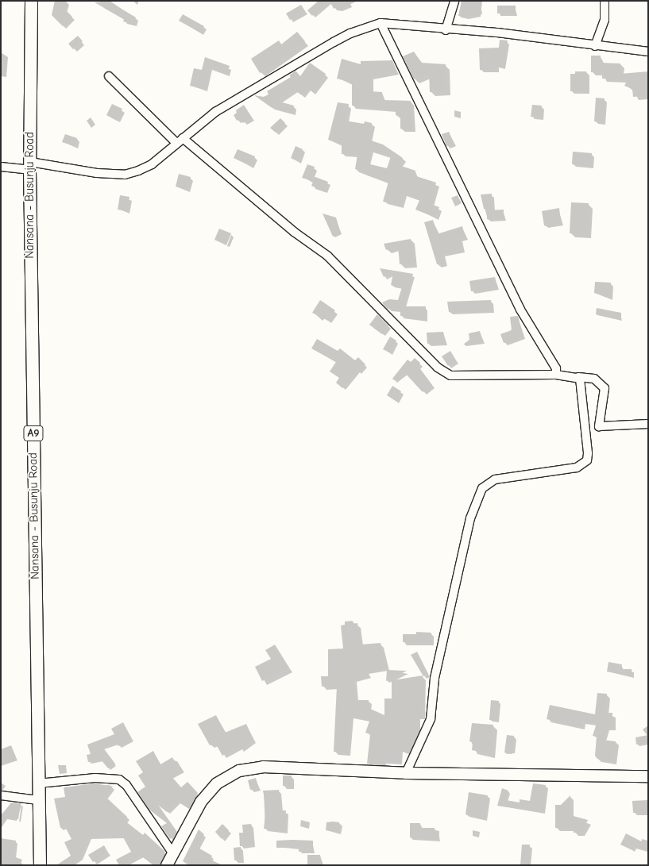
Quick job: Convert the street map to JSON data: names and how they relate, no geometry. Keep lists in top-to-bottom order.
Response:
{
  "streets": {
    "main road": ["Nansana - Busunju Road", "A9"]
  }
}
